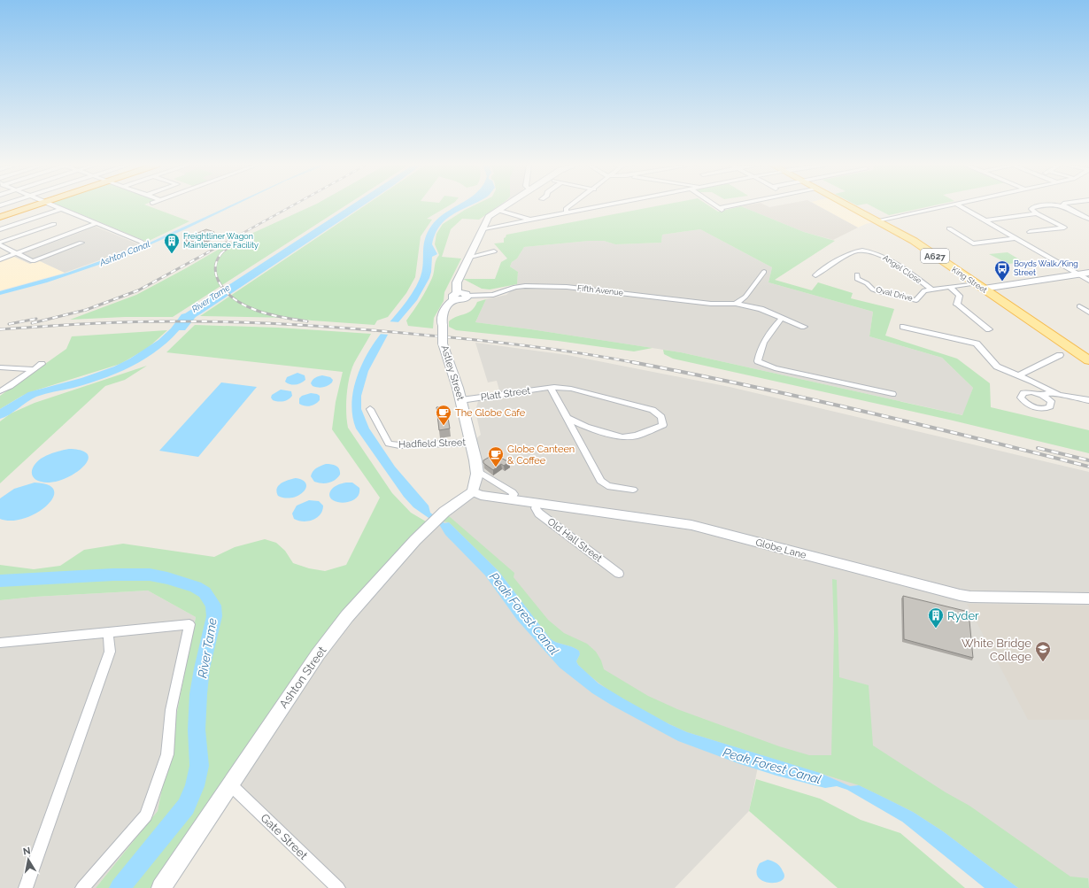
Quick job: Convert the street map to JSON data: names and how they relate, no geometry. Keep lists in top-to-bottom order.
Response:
{
  "streets": {
    "main road": [
      "A627",
      "King Street",
      "Astley Street",
      "Ashton Street"
    ],
    "street": [
      "Angel Close",
      "Fifth Avenue",
      "Oval Drive",
      "Platt Street",
      "Hadfield Street",
      "Old Hall Street",
      "Globe Lane",
      "Gate Street"
    ]
  },
  "crossings": [
    ["Angel Close", "Oval Drive"],
    ["King Street", "Oval Drive"],
    ["Astley Street", "Platt Street"],
    ["Astley Street", "Hadfield Street"],
    ["Astley Street", "Globe Lane"],
    ["Astley Street", "Ashton Street"],
    ["Old Hall Street", "Globe Lane"],
    ["Globe Lane", "Ashton Street"],
    ["Ashton Street", "Gate Street"]
  ],
  "water": ["Ashton Canal", "River Tame", "Peak Forest Canal"],
  "places": {
    "building": ["Freightliner Wagon Maintenance Facility", "Ryder"],
    "bus stop": ["Boyds Walk/King Street"],
    "cafe": ["The Globe Cafe", "Globe Canteen & Coffee"],
    "school or university": ["White Bridge College"]
  },
  "north": "top"
}
